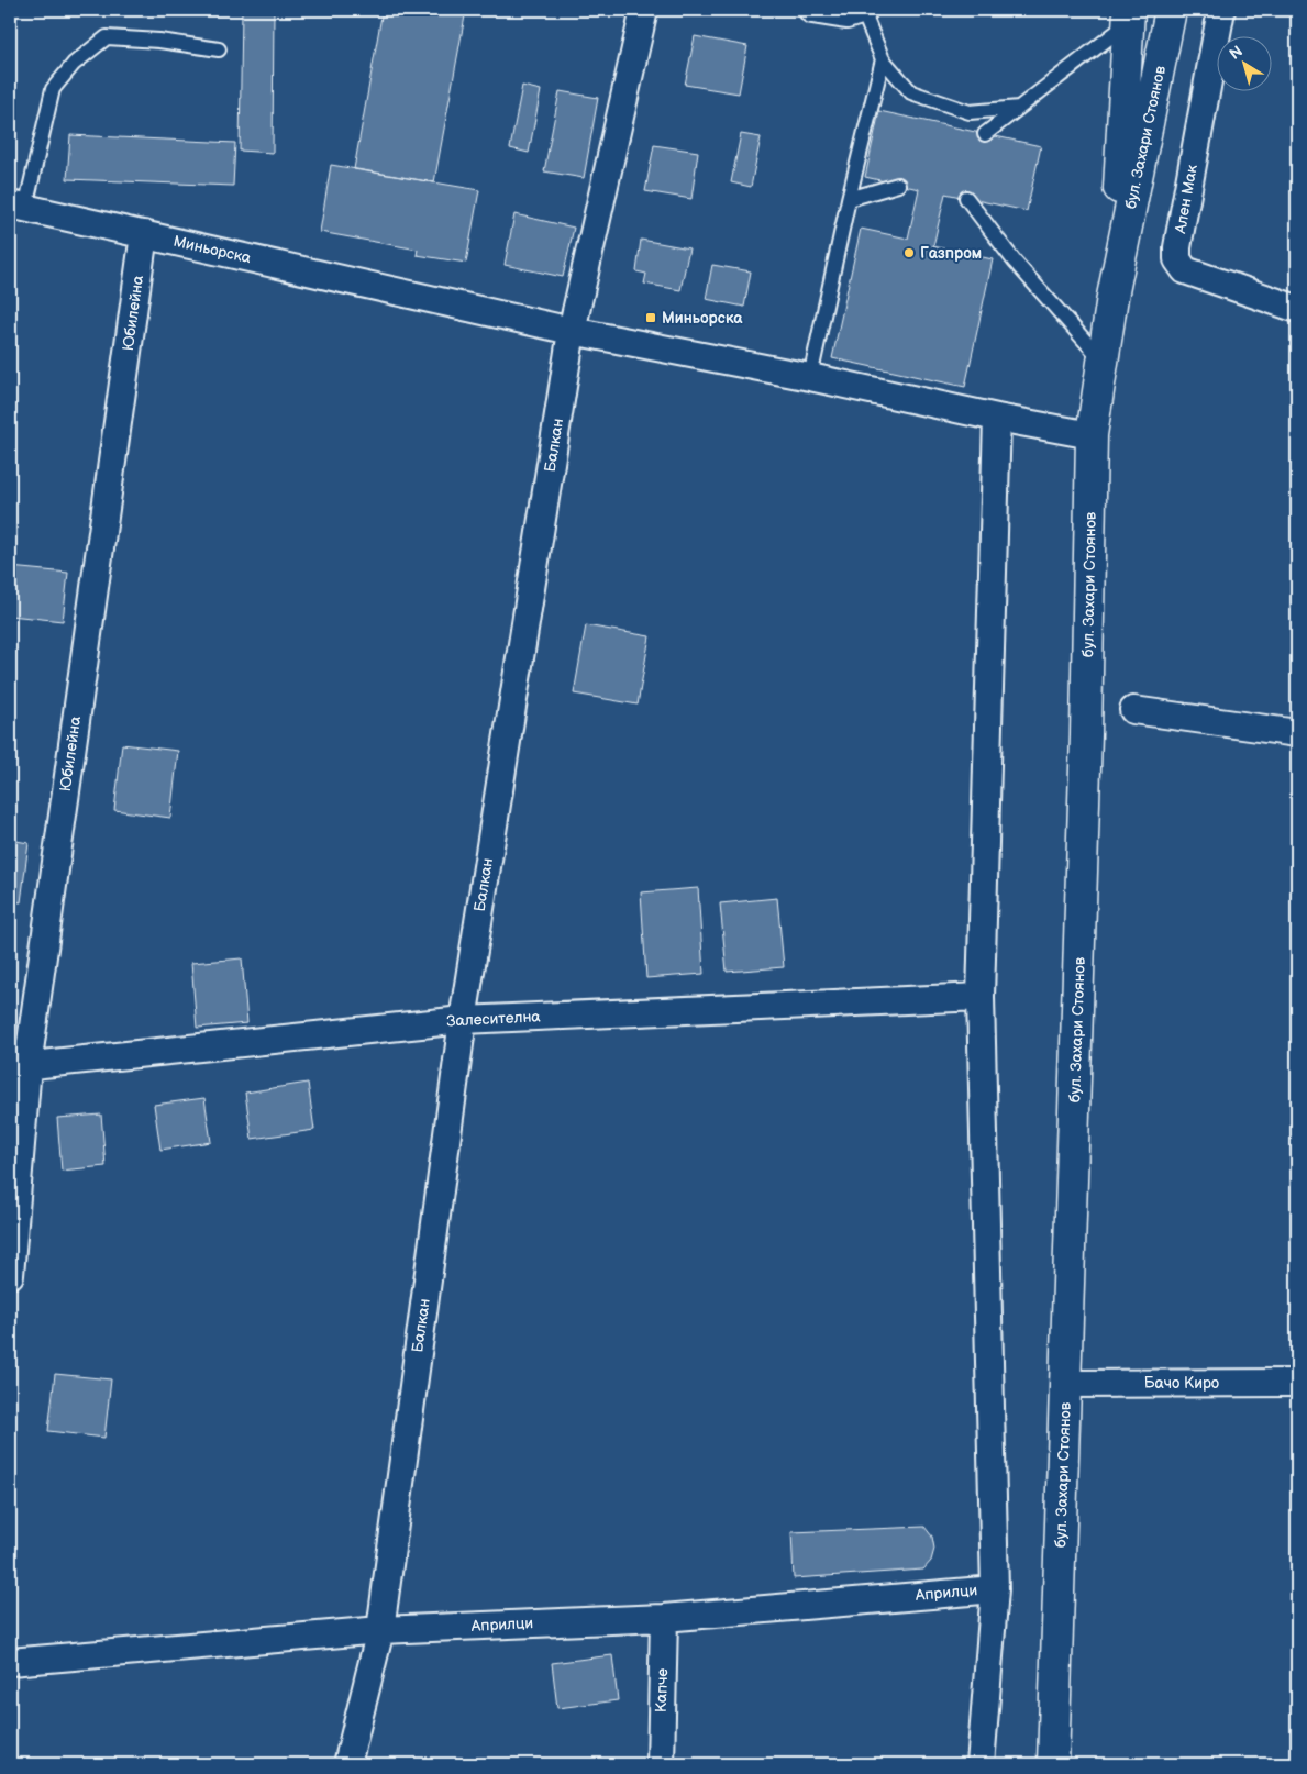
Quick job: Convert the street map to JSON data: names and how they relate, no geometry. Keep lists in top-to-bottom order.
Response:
{
  "streets": {
    "main road": ["бул. Захари Стоянов"],
    "street": [
      "Ален Мак",
      "Миньорска",
      "Юбилейна",
      "Балкан",
      "Залесителна",
      "Бачо Киро",
      "Априлци",
      "Капче"
    ]
  },
  "crossings": [
    ["бул. Захари Стоянов", "Миньорска"],
    ["бул. Захари Стоянов", "Бачо Киро"],
    ["Миньорска", "Юбилейна"],
    ["Миньорска", "Балкан"],
    ["Юбилейна", "Залесителна"],
    ["Балкан", "Залесителна"],
    ["Балкан", "Априлци"],
    ["Априлци", "Капче"]
  ],
  "places": {
    "other": ["Газпром"],
    "transit": ["Миньорска"]
  },
  "north": "top left"
}
